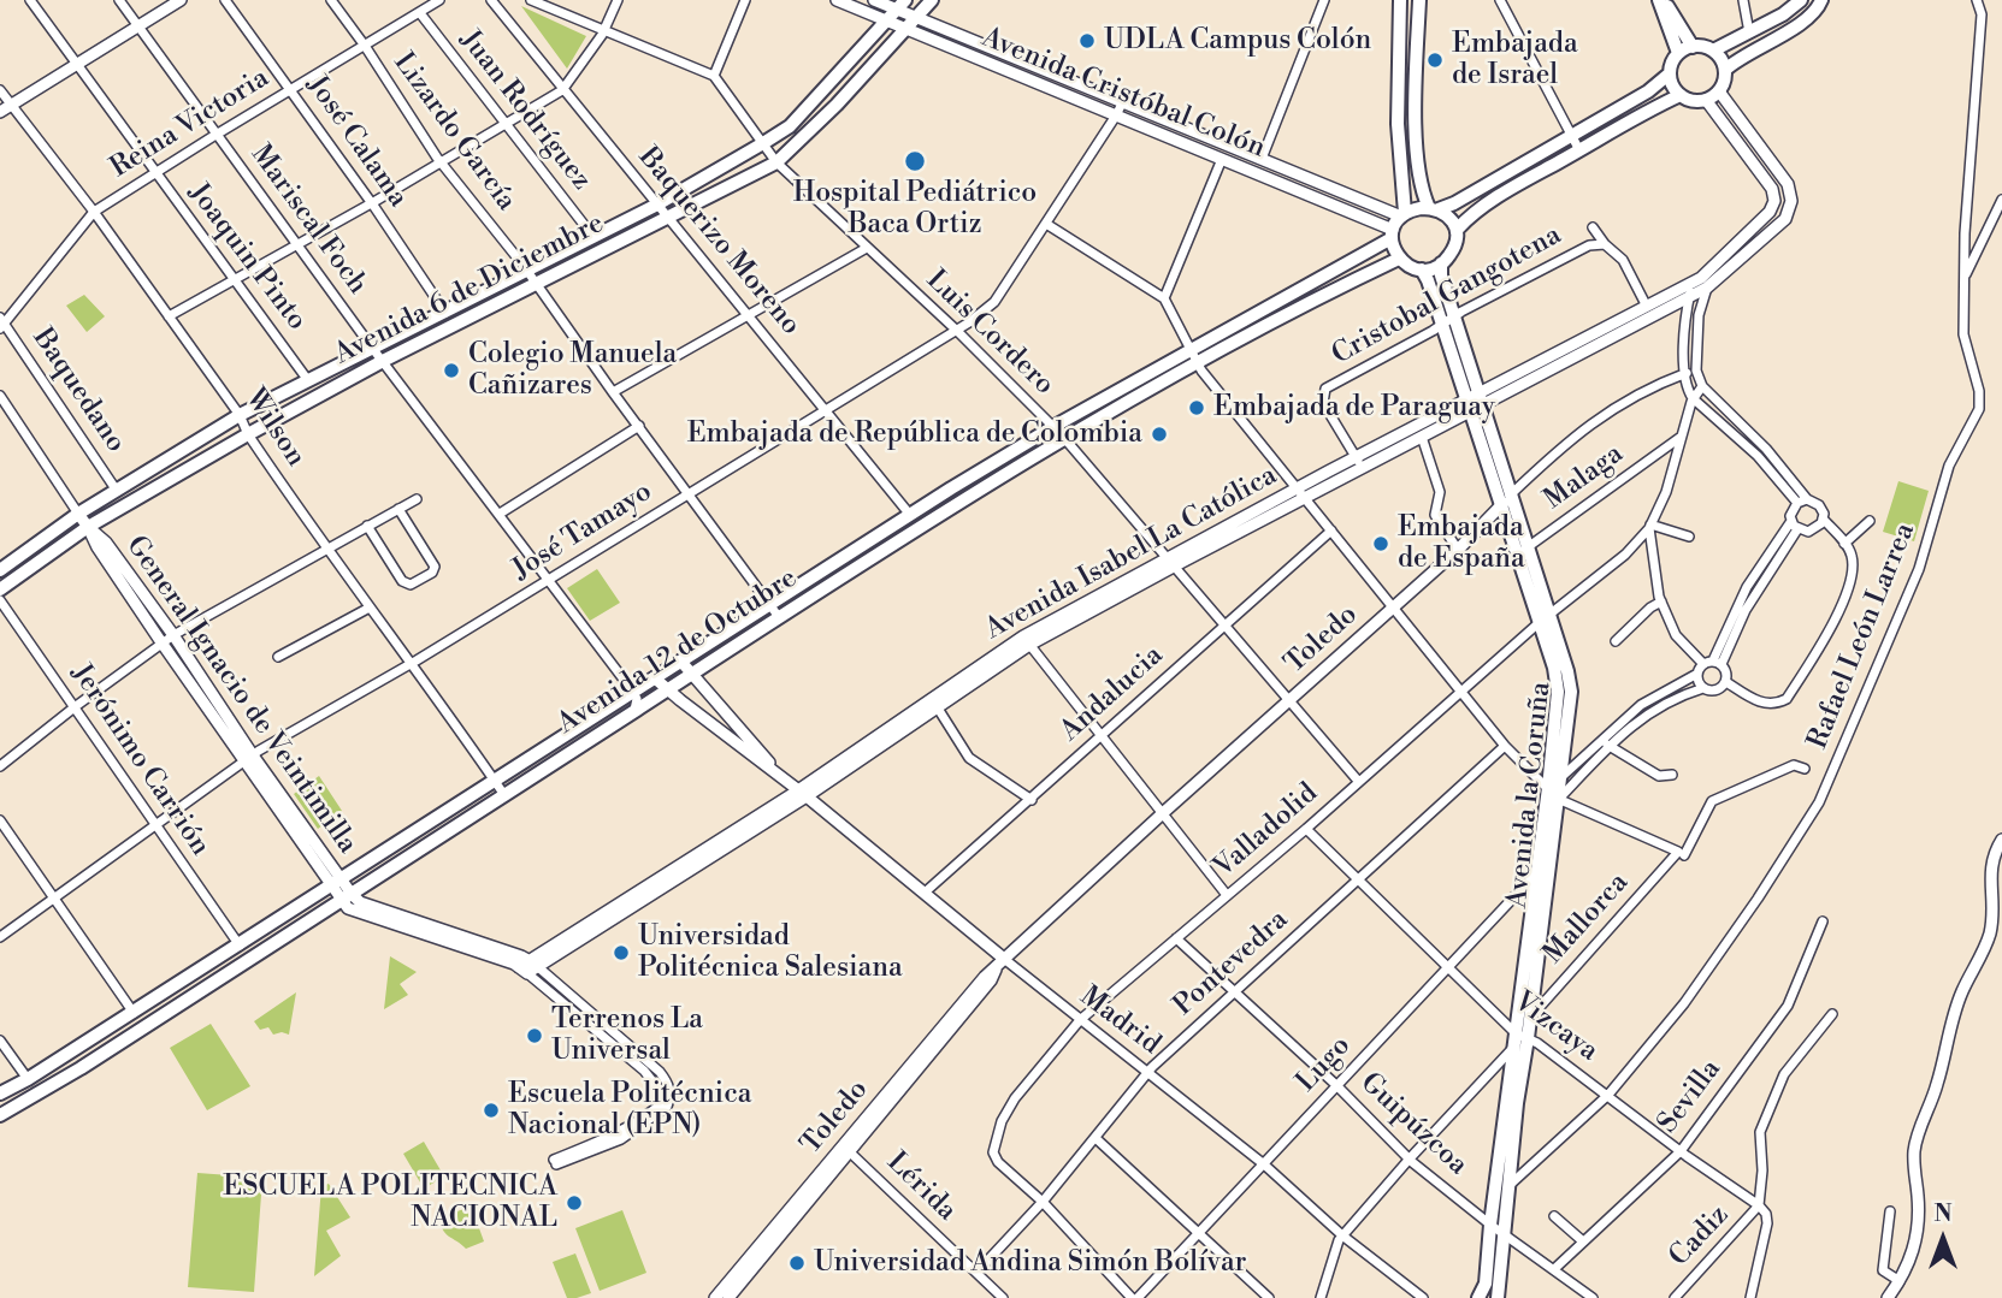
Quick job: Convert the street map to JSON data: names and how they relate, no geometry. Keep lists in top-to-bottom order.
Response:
{
  "streets": {
    "main road": ["Avenida 6 de Diciembre", "Avenida 12 de Octubre", "Avenida la Coruña"],
    "street": [
      "Avenida Cristóbal Colón",
      "Juan Rodríguez",
      "Reina Victoria",
      "Lizardo García",
      "José Calama",
      "Mariscal Foch",
      "Baquerizo Moreno",
      "Joaquin Pinto",
      "Cristobal Gangotena",
      "Luis Cordero",
      "Baquedano",
      "Wilson",
      "Malaga",
      "José Tamayo",
      "Avenida Isabel La Católica",
      "Rafael León Larrea",
      "Toledo",
      "Andalucia",
      "General Ignacio de Veintimilla",
      "Jerónimo Carrión",
      "Valladolid",
      "Mallorca",
      "Pontevedra",
      "Madrid",
      "Vizcaya",
      "Lugo",
      "Sevilla",
      "Guipúzcoa",
      "Lérida",
      "Cadiz"
    ]
  },
  "crossings": [
    ["Avenida Cristóbal Colón", "Avenida 6 de Diciembre"],
    ["Avenida Cristóbal Colón", "José Tamayo"],
    ["Avenida Cristóbal Colón", "Avenida 12 de Octubre"],
    ["Avenida Cristóbal Colón", "Avenida la Coruña"],
    ["Juan Rodríguez", "Reina Victoria"],
    ["Juan Rodríguez", "Avenida 6 de Diciembre"],
    ["Reina Victoria", "Lizardo García"],
    ["Reina Victoria", "José Calama"],
    ["Reina Victoria", "Mariscal Foch"],
    ["Reina Victoria", "Joaquin Pinto"],
    ["Reina Victoria", "Baquedano"],
    ["Reina Victoria", "Wilson"],
    ["Lizardo García", "Avenida 6 de Diciembre"],
    ["Lizardo García", "José Tamayo"],
    ["Lizardo García", "Avenida 12 de Octubre"],
    ["José Calama", "Avenida 6 de Diciembre"],
    ["Mariscal Foch", "Avenida 6 de Diciembre"],
    ["Mariscal Foch", "José Tamayo"],
    ["Mariscal Foch", "Avenida 12 de Octubre"],
    ["Baquerizo Moreno", "Avenida 6 de Diciembre"],
    ["Baquerizo Moreno", "José Tamayo"],
    ["Baquerizo Moreno", "Avenida 12 de Octubre"],
    ["Joaquin Pinto", "Avenida 6 de Diciembre"],
    ["Avenida 6 de Diciembre", "Luis Cordero"],
    ["Avenida 6 de Diciembre", "Baquedano"],
    ["Avenida 6 de Diciembre", "Wilson"],
    ["Avenida 6 de Diciembre", "General Ignacio de Veintimilla"],
    ["Cristobal Gangotena", "Avenida Isabel La Católica"],
    ["Cristobal Gangotena", "Avenida la Coruña"],
    ["Luis Cordero", "José Tamayo"],
    ["Luis Cordero", "Avenida Isabel La Católica"],
    ["Luis Cordero", "Toledo"],
    ["Luis Cordero", "Avenida 12 de Octubre"],
    ["Luis Cordero", "Andalucia"],
    ["Luis Cordero", "Valladolid"],
    ["Wilson", "José Tamayo"],
    ["Wilson", "Avenida 12 de Octubre"],
    ["Malaga", "Avenida la Coruña"],
    ["Malaga", "Valladolid"],
    ["José Tamayo", "General Ignacio de Veintimilla"],
    ["José Tamayo", "Jerónimo Carrión"],
    ["Avenida Isabel La Católica", "Avenida la Coruña"],
    ["Avenida Isabel La Católica", "Madrid"],
    ["Rafael León Larrea", "Avenida la Coruña"],
    ["Rafael León Larrea", "Vizcaya"],
    ["Toledo", "Avenida la Coruña"],
    ["Toledo", "Madrid"],
    ["Toledo", "Lérida"],
    ["Avenida 12 de Octubre", "General Ignacio de Veintimilla"],
    ["Avenida 12 de Octubre", "Jerónimo Carrión"],
    ["Avenida 12 de Octubre", "Avenida la Coruña"],
    ["Avenida 12 de Octubre", "Madrid"],
    ["Andalucia", "Madrid"],
    ["Avenida la Coruña", "Valladolid"],
    ["Avenida la Coruña", "Mallorca"],
    ["Avenida la Coruña", "Vizcaya"],
    ["Avenida la Coruña", "Lugo"],
    ["Avenida la Coruña", "Guipúzcoa"],
    ["Valladolid", "Pontevedra"],
    ["Valladolid", "Madrid"],
    ["Valladolid", "Vizcaya"],
    ["Valladolid", "Lugo"],
    ["Valladolid", "Guipúzcoa"],
    ["Pontevedra", "Madrid"],
    ["Pontevedra", "Vizcaya"],
    ["Pontevedra", "Guipúzcoa"],
    ["Pontevedra", "Lérida"],
    ["Madrid", "Lugo"],
    ["Vizcaya", "Lugo"],
    ["Vizcaya", "Sevilla"],
    ["Vizcaya", "Cadiz"],
    ["Lugo", "Guipúzcoa"],
    ["Sevilla", "Guipúzcoa"]
  ],
  "places": [
    "UDLA Campus Colón",
    "Embajada de Israel",
    "Hospital Pediátrico Baca Ortiz",
    "Colegio Manuela Cañizares",
    "Embajada de Paraguay",
    "Embajada de República de Colombia",
    "Embajada de España",
    "Universidad Politécnica Salesiana",
    "Terrenos La Universal",
    "Escuela Politécnica Nacional (EPN)",
    "ESCUELA POLITECNICA NACIONAL",
    "Universidad Andina Simón Bolívar"
  ],
  "north": "top"
}
